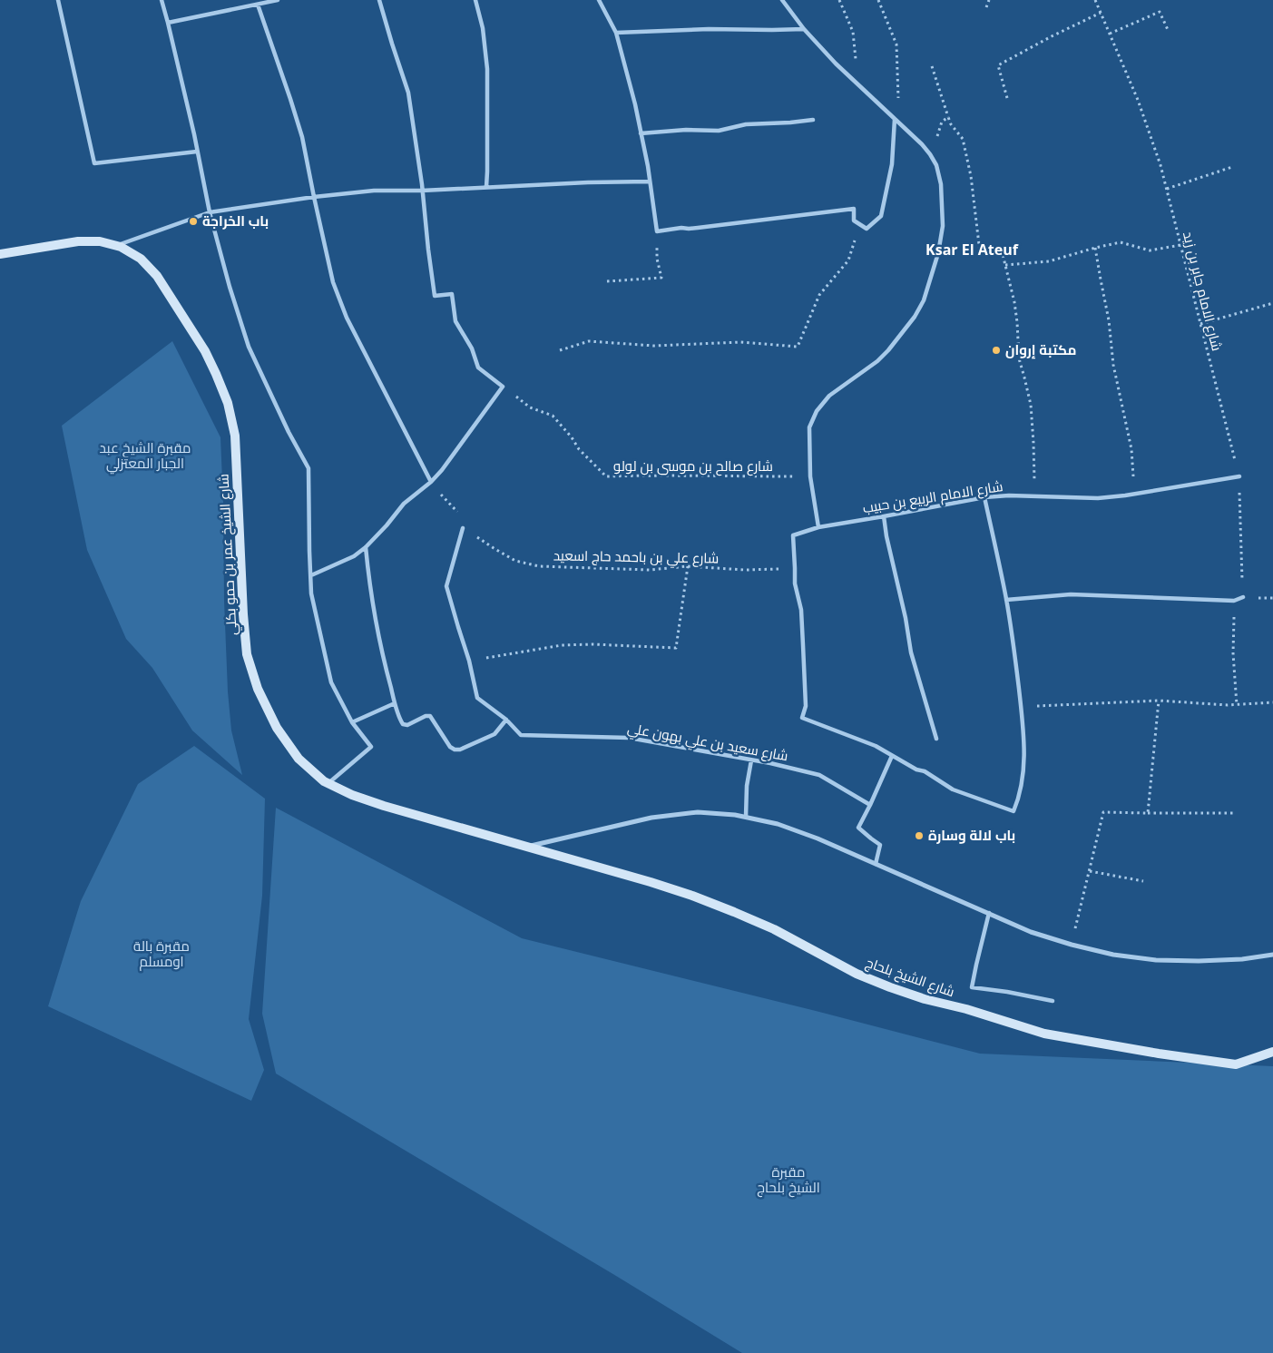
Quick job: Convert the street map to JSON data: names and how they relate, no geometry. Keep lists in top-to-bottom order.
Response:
{
  "streets": {
    "main road": ["شارع الشيخ عمر بن حمو بكلي", "شارع الشيخ بلحاج"],
    "street": ["شارع الامام الربيع بن حبيب", "شارع سعيد بن علي بهون علي"],
    "path": ["شارع الامام جابر بن زيد", "شارع صالح بن موسى بن لولو", "شارع علي بن باحمد حاج اسعيد"]
  },
  "crossings": [
    ["شارع الامام جابر بن زيد", "شارع الامام الربيع بن حبيب"],
    ["شارع الامام الربيع بن حبيب", "شارع علي بن باحمد حاج اسعيد"],
    ["شارع الشيخ عمر بن حمو بكلي", "شارع الشيخ بلحاج"],
    ["شارع علي بن باحمد حاج اسعيد", "شارع سعيد بن علي بهون علي"]
  ],
  "districts": ["Ksar El Ateuf"],
  "parks": ["مقبرة الشيخ عبد الجبار المعتزلي", "مقبرة بالة اومسلم", "مقبرة الشيخ بلحاج"],
  "places": ["باب الخراجة", "مكتبة إروان", "باب لالة وسارة"]
}
